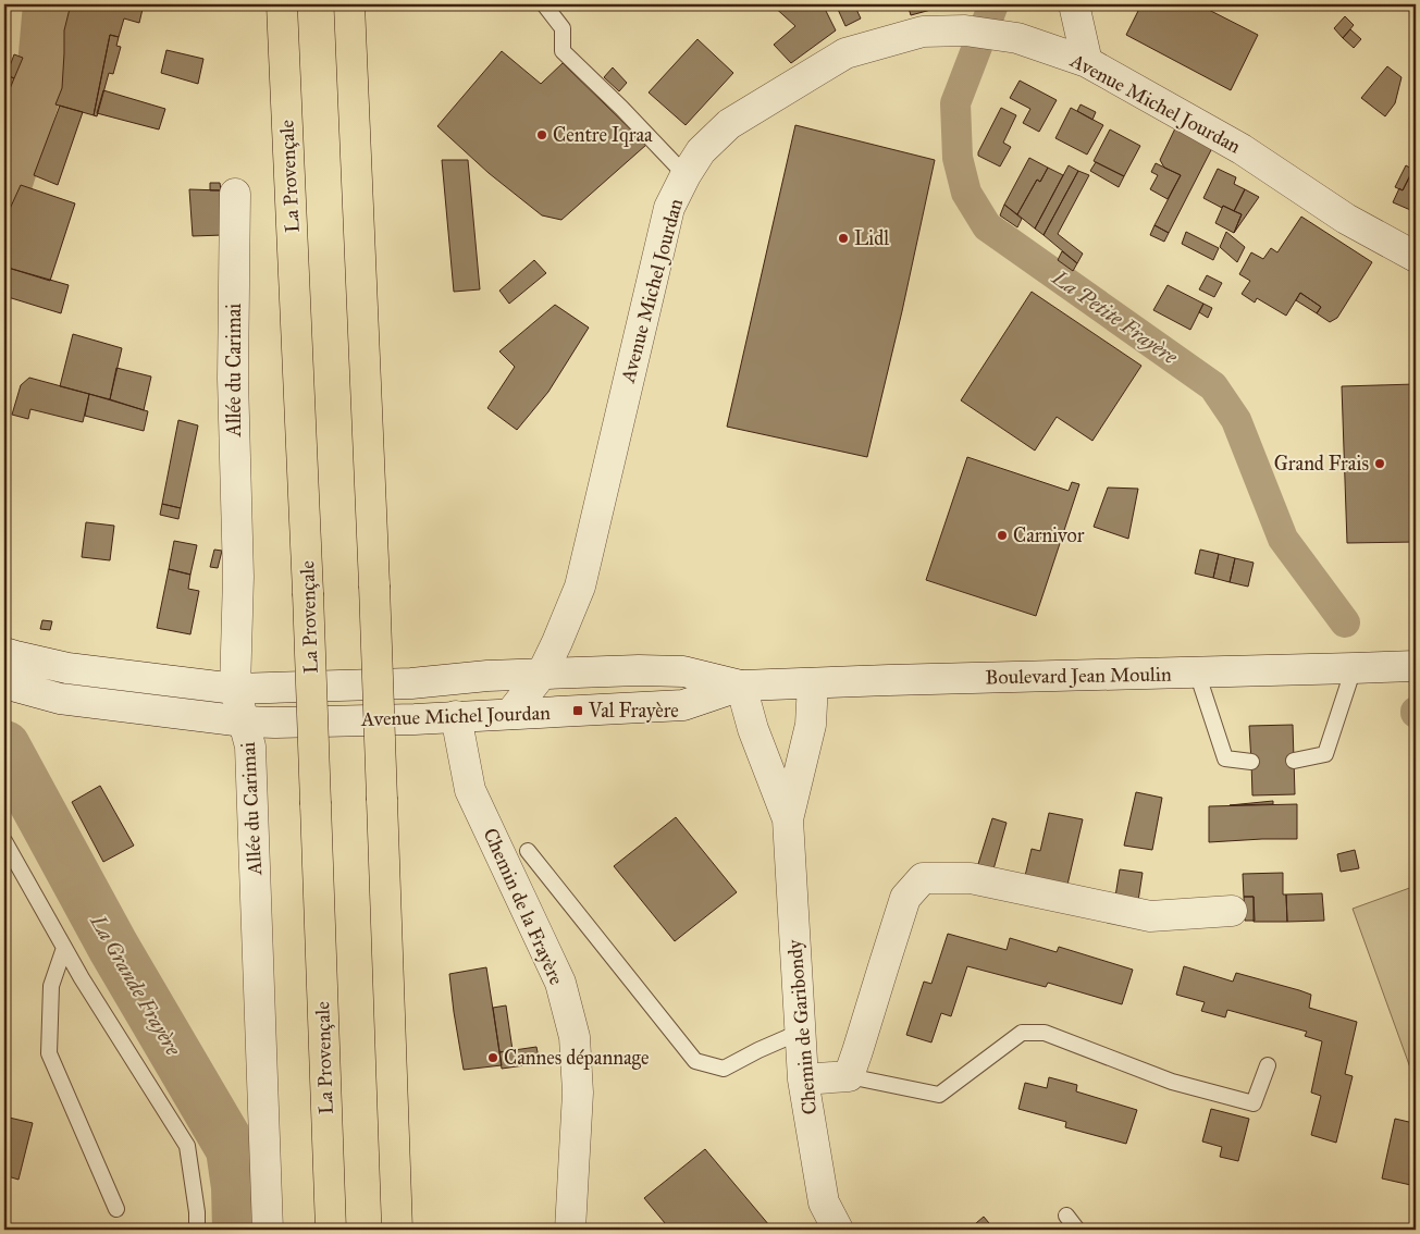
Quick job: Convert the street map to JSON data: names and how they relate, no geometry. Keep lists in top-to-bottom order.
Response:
{
  "streets": {
    "highway": ["La Provençale"],
    "street": [
      "Avenue Michel Jourdan",
      "Allée du Carimai",
      "Boulevard Jean Moulin",
      "Chemin de la Frayère",
      "Chemin de Garibondy"
    ]
  },
  "crossings": [
    ["Avenue Michel Jourdan", "Allée du Carimai"],
    ["Avenue Michel Jourdan", "Boulevard Jean Moulin"],
    ["Avenue Michel Jourdan", "Chemin de la Frayère"],
    ["Avenue Michel Jourdan", "Chemin de Garibondy"],
    ["Boulevard Jean Moulin", "Chemin de Garibondy"]
  ],
  "water": ["La Petite Frayère", "La Grande Frayère"],
  "places": {
    "other": [
      "Centre Iqraa",
      "Lidl",
      "Grand Frais",
      "Carnivor",
      "Cannes dépannage"
    ],
    "transit": ["Val Frayère"]
  }
}
